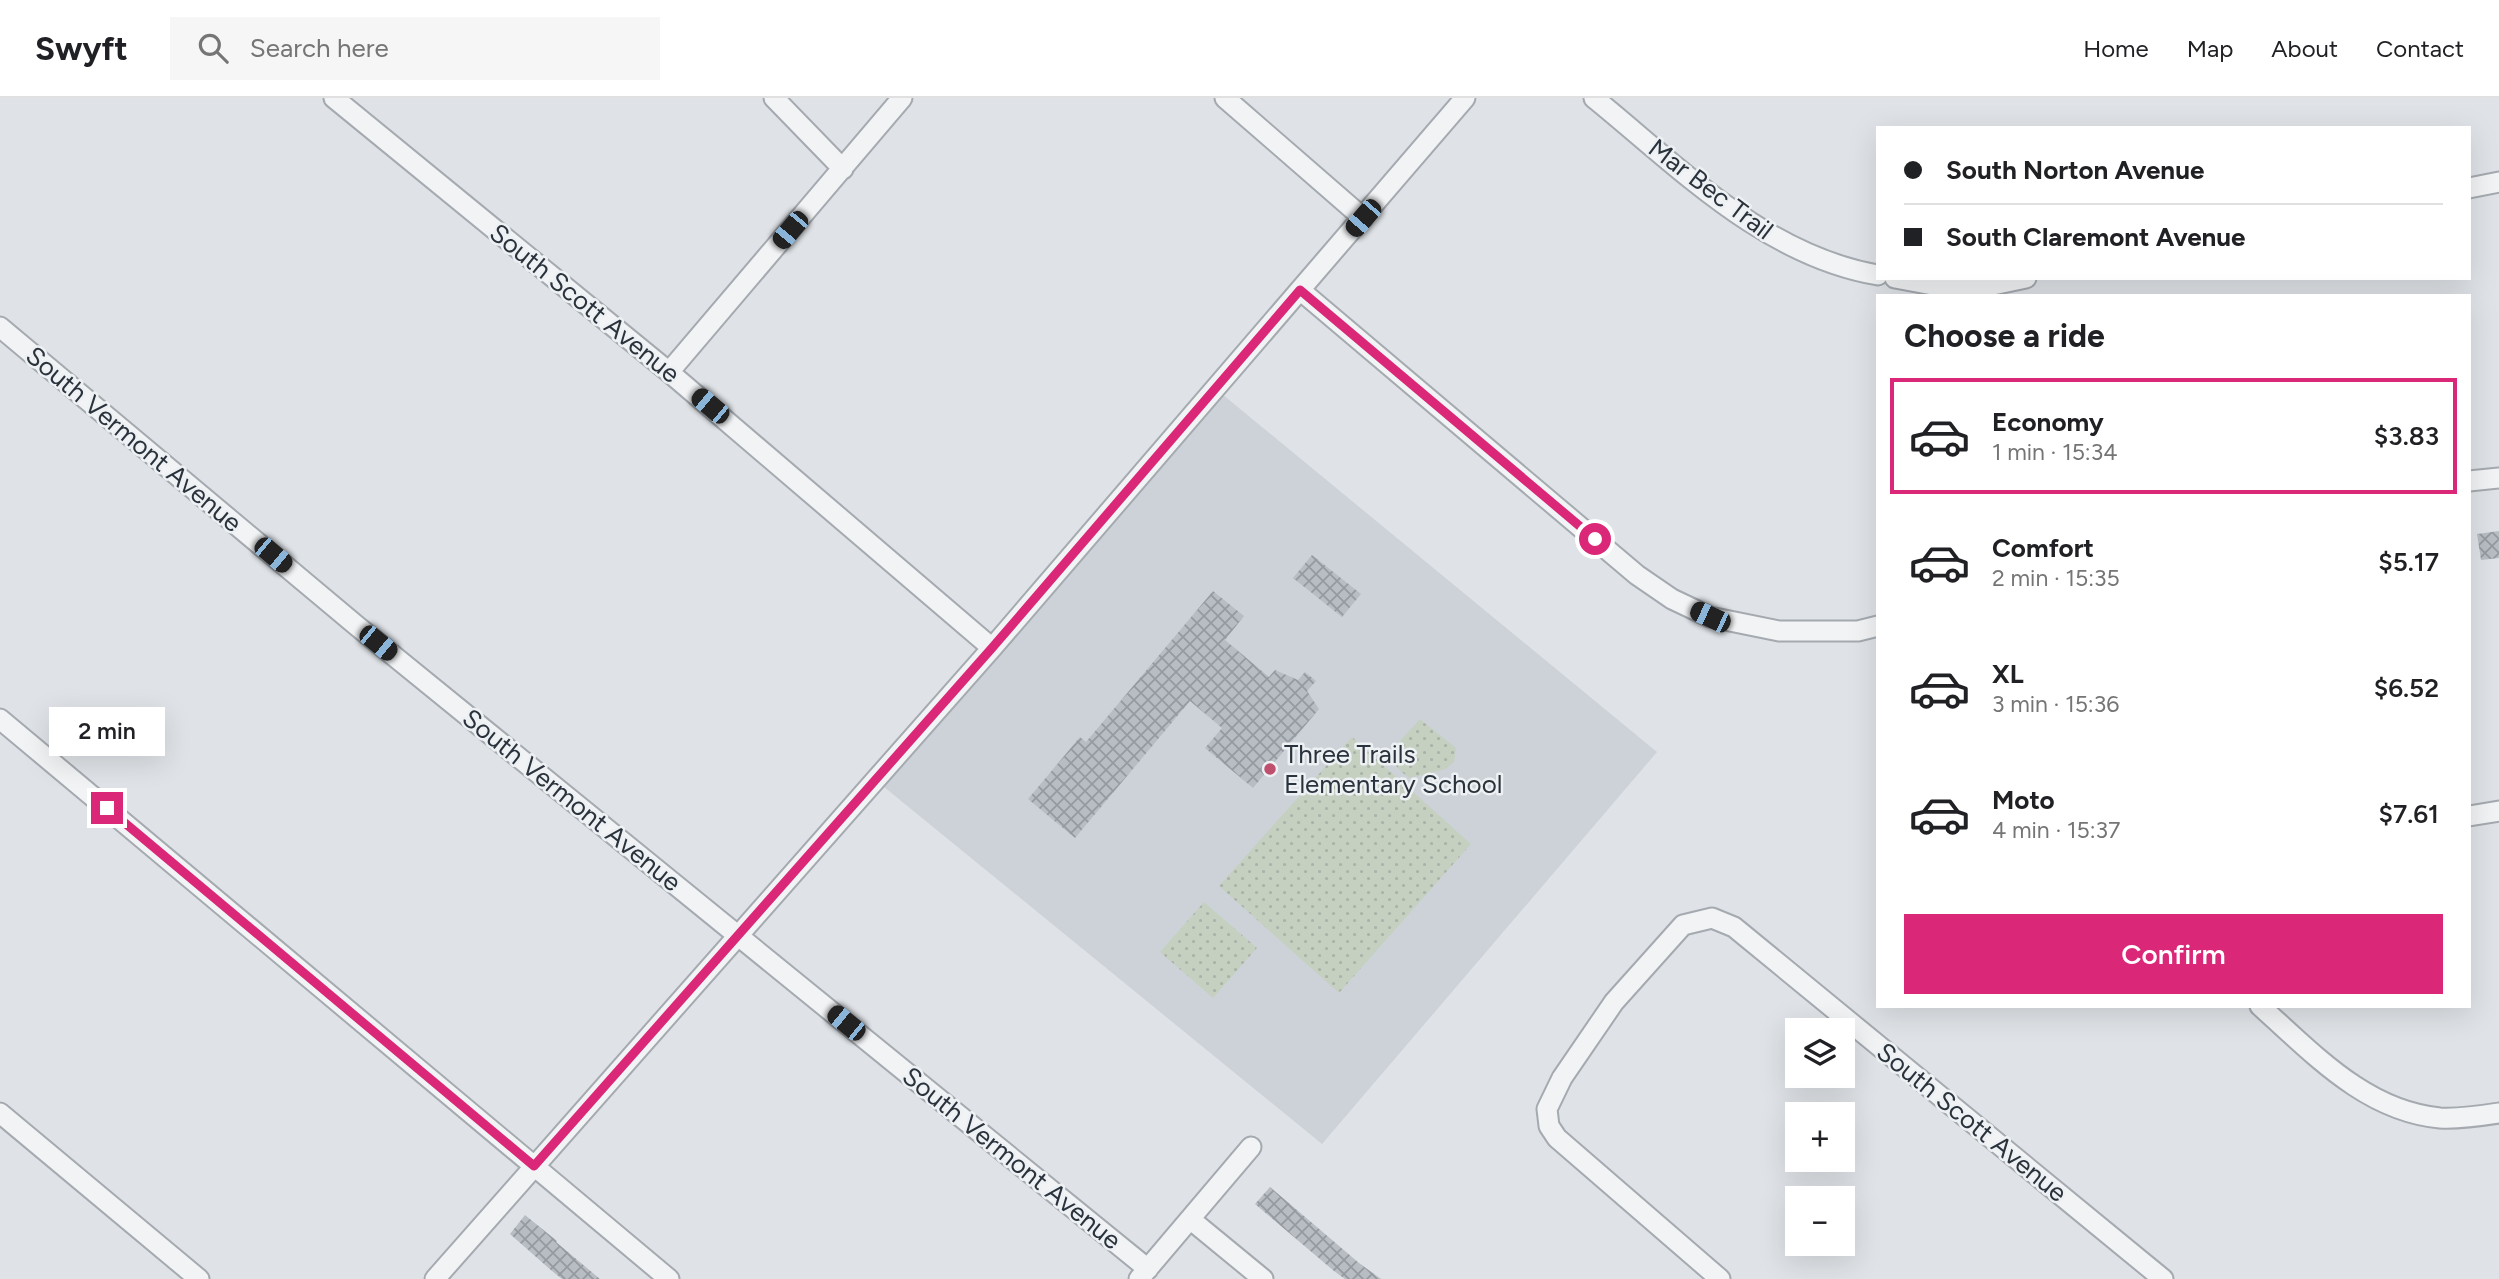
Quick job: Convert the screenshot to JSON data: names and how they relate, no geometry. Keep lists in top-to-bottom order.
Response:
{
  "streets": {
    "street": ["Mar Bec Trail", "South Scott Avenue", "South Vermont Avenue"]
  },
  "places": ["Three Trails Elementary School"],
  "page": {
    "header": "Swyft",
    "search": "Search here",
    "nav": [
      "Home",
      "Map",
      "About",
      "Contact"
    ],
    "banner": ["South Norton Avenue", "South Claremont Avenue"],
    "heading": "Choose a ride",
    "list": [
      {
        "name": "Economy",
        "note": "1 min · 15:34",
        "value": "$3.83"
      },
      {
        "name": "Comfort",
        "note": "2 min · 15:35",
        "value": "$5.17"
      },
      {
        "name": "XL",
        "note": "3 min · 15:36",
        "value": "$6.52"
      },
      {
        "name": "Moto",
        "note": "4 min · 15:37",
        "value": "$7.61"
      }
    ],
    "bubble": "2 min",
    "buttons": "Confirm",
    "map_buttons": ["+", "−"]
  }
}
